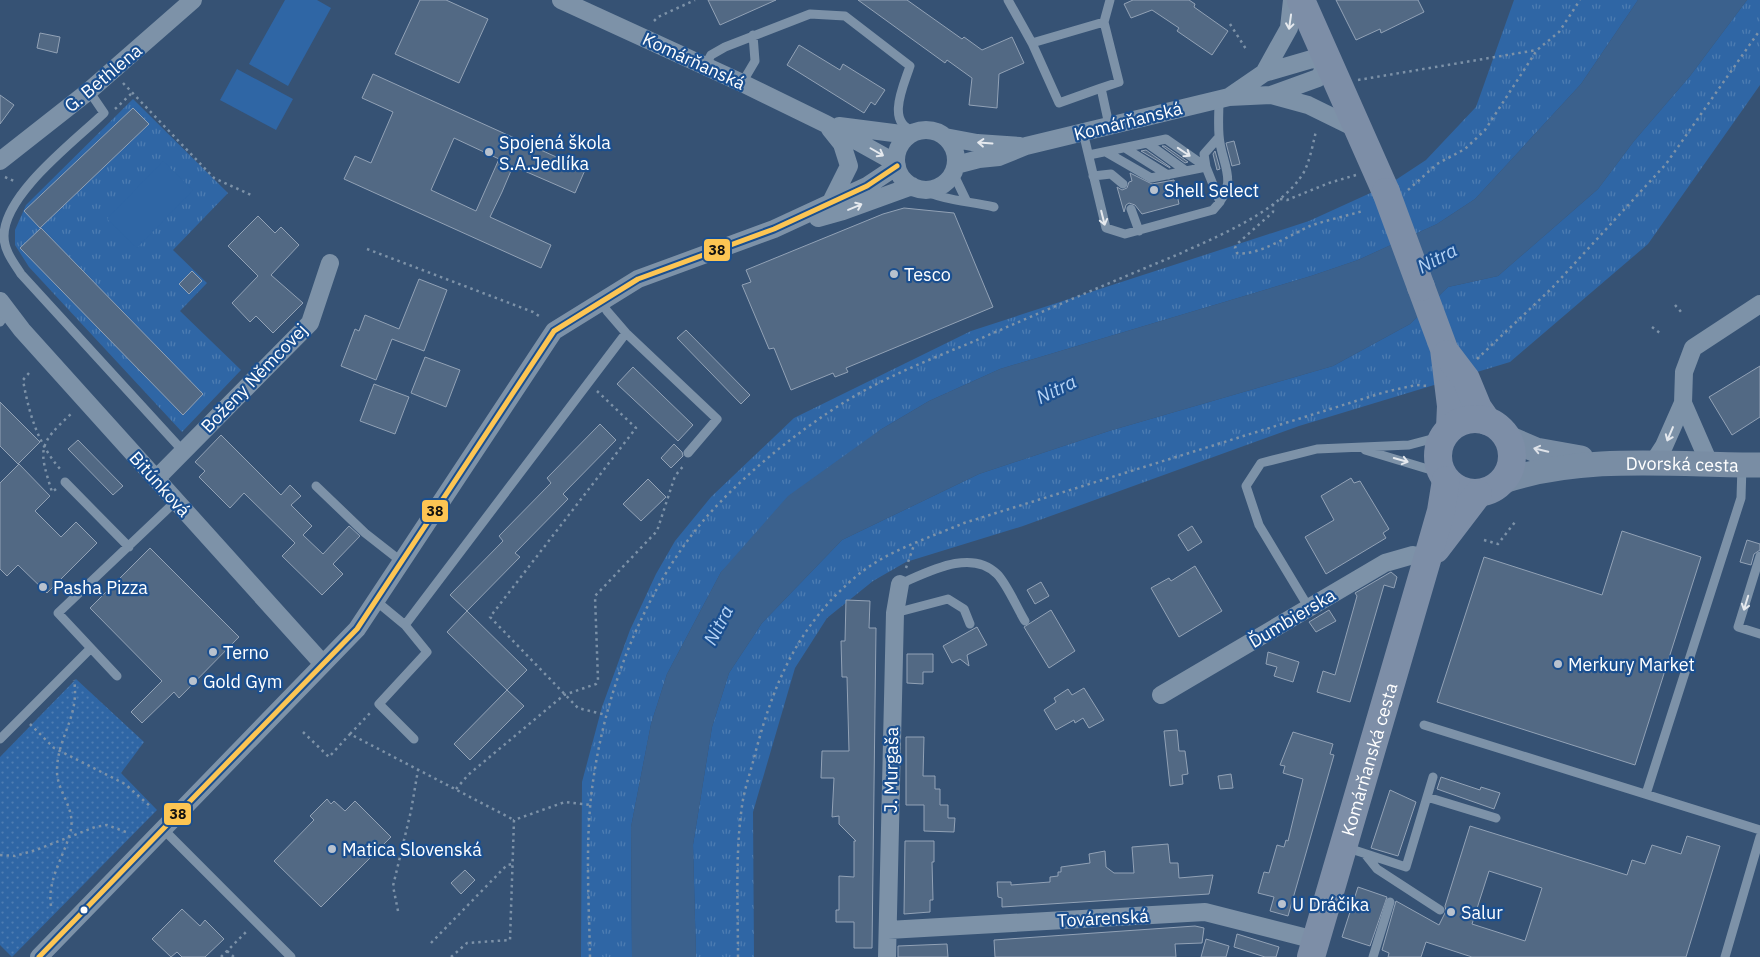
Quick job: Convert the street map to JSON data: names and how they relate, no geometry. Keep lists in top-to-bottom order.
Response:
{
  "streets": {
    "main road": ["Komárňanská cesta"],
    "street": [
      "Komárňanská",
      "G. Bethlena",
      "Boženy Němcovej",
      "Dvorská cesta",
      "Bitúnková",
      "Ďumbierska",
      "J. Murgaša",
      "Továrenská"
    ]
  },
  "crossings": [
    ["Boženy Němcovej", "Bitúnková"],
    ["Dvorská cesta", "Komárňanská cesta"],
    ["Ďumbierska", "Komárňanská cesta"],
    ["Komárňanská cesta", "Továrenská"],
    ["J. Murgaša", "Továrenská"]
  ],
  "water": ["Nitra"],
  "places": [
    "Spojená škola S.A.Jedlíka",
    "Shell Select",
    "Tesco",
    "Pasha Pizza",
    "Terno",
    "Merkury Market",
    "Gold Gym",
    "Matica Slovenská",
    "U Dráčika",
    "Salur"
  ],
  "lines": ["transit line 38"]
}
